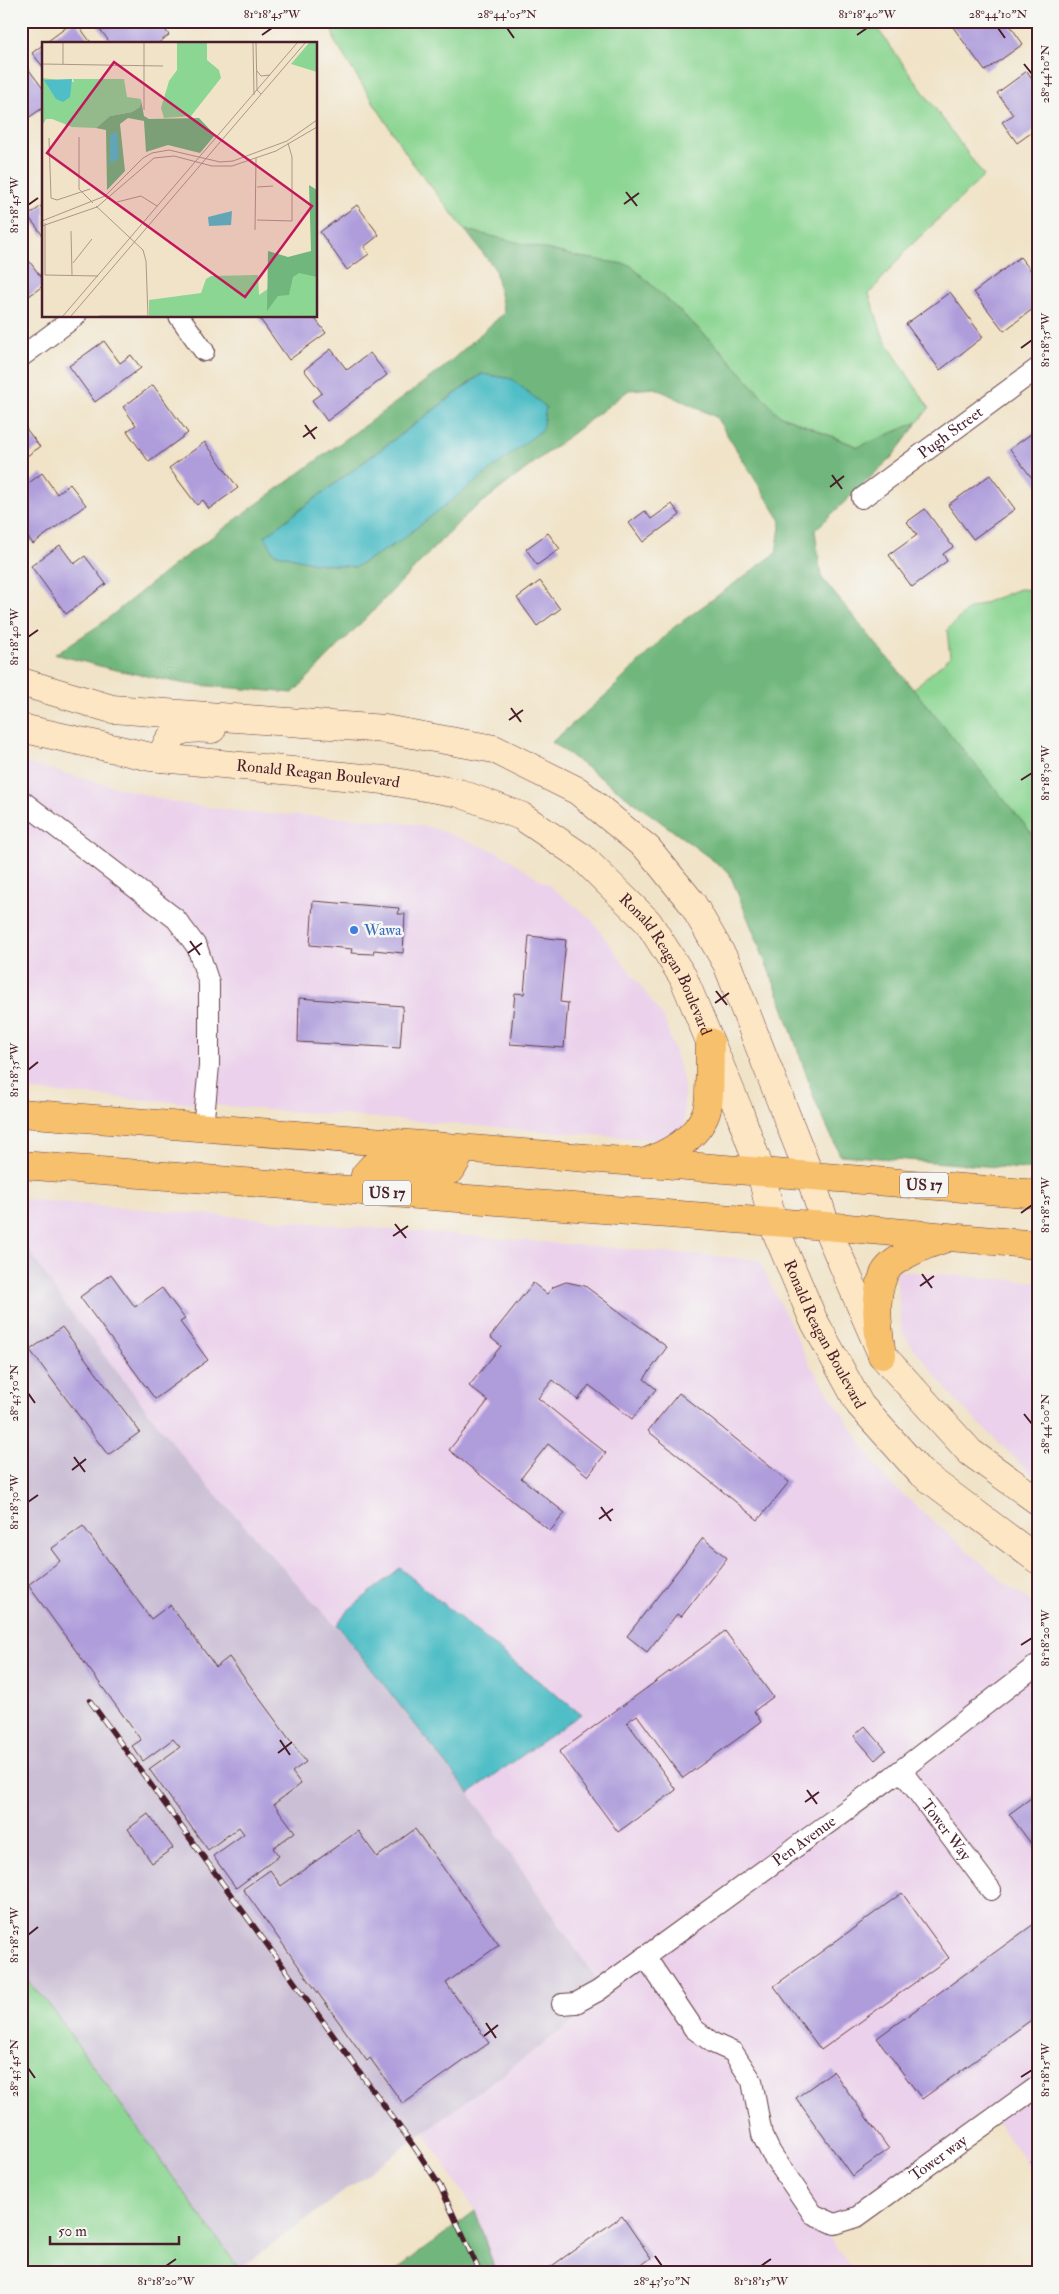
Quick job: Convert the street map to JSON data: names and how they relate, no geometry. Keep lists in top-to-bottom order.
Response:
{
  "streets": {
    "main road": ["Ronald Reagan Boulevard", "US 17"],
    "street": [
      "Pugh Street",
      "Tower Way",
      "Pen Avenue",
      "Tower way"
    ]
  },
  "crossings": [
    ["Ronald Reagan Boulevard", "US 17"],
    ["Tower Way", "Pen Avenue"],
    ["Pen Avenue", "Tower way"]
  ],
  "places": ["Wawa"],
  "scale_bar": "50 m",
  "coordinates": [
    "81°18'45\"W",
    "28°44'05\"N",
    "81°18'40\"W",
    "28°44'10\"N",
    "81°18'35\"W",
    "81°18'30\"W",
    "81°18'25\"W",
    "28°43'50\"N",
    "28°44'00\"N",
    "81°18'20\"W",
    "28°43'45\"N",
    "81°18'15\"W"
  ]
}
